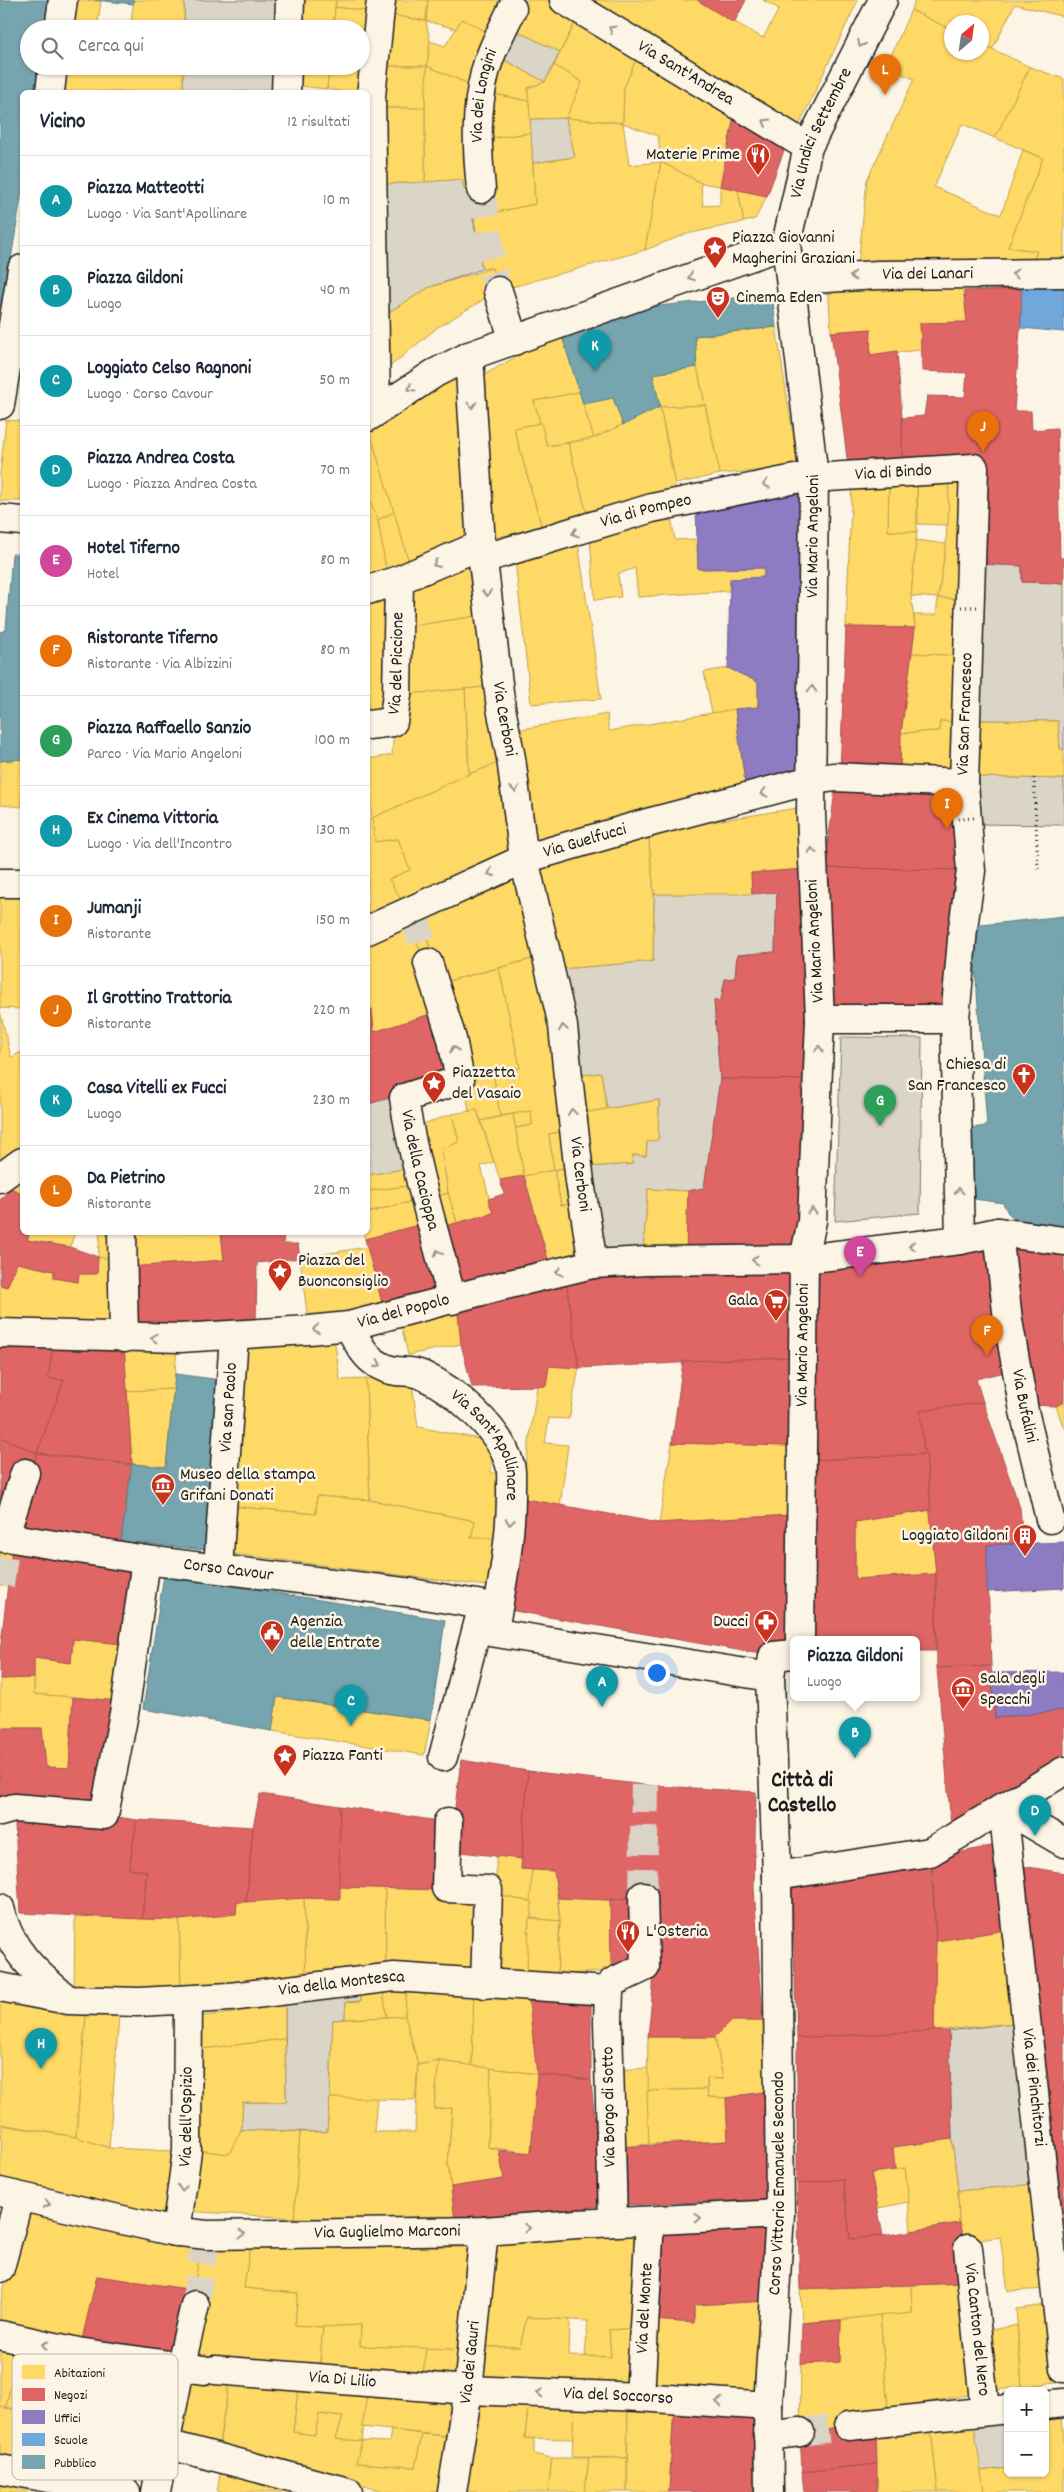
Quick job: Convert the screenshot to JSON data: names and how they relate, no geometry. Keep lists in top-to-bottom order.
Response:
{
  "streets": {
    "street": [
      "Via Sant'Andrea",
      "Via dei Longini",
      "Via Undici Settembre",
      "Via dei Lanari",
      "Via di Bindo",
      "Via di Pompeo",
      "Via Mario Angeloni",
      "Via del Piccione",
      "Via San Francesco",
      "Via Cerboni",
      "Via Guelfucci",
      "Via della Cacioppa",
      "Via del Popolo",
      "Via Bufalini",
      "Via san Paolo",
      "Via Sant'Apollinare",
      "Corso Cavour",
      "Via della Montesca",
      "Via dei Pinchitorzi",
      "Via Borgo di Sotto",
      "Via dell'Ospizio",
      "Corso Vittorio Emanuele Secondo",
      "Via Guglielmo Marconi",
      "Via del Monte",
      "Via Canton del Nero",
      "Via dei Gauri",
      "Via Di Lilio",
      "Via del Soccorso"
    ]
  },
  "crossings": [
    ["Via Sant'Andrea", "Via Undici Settembre"],
    ["Via Undici Settembre", "Via Mario Angeloni"],
    ["Via dei Lanari", "Via Mario Angeloni"],
    ["Via di Bindo", "Via di Pompeo"],
    ["Via di Bindo", "Via Mario Angeloni"],
    ["Via di Bindo", "Via San Francesco"],
    ["Via di Pompeo", "Via Mario Angeloni"],
    ["Via di Pompeo", "Via del Piccione"],
    ["Via di Pompeo", "Via Cerboni"],
    ["Via Mario Angeloni", "Via Guelfucci"],
    ["Via Mario Angeloni", "Via del Popolo"],
    ["Via San Francesco", "Via Guelfucci"],
    ["Via San Francesco", "Via del Popolo"],
    ["Via Cerboni", "Via Guelfucci"],
    ["Via Cerboni", "Via del Popolo"],
    ["Via della Cacioppa", "Via del Popolo"],
    ["Via del Popolo", "Via Bufalini"],
    ["Via del Popolo", "Via san Paolo"],
    ["Via del Popolo", "Via Sant'Apollinare"],
    ["Via san Paolo", "Corso Cavour"],
    ["Via Sant'Apollinare", "Corso Cavour"],
    ["Via della Montesca", "Via Borgo di Sotto"],
    ["Via della Montesca", "Via dell'Ospizio"],
    ["Via Borgo di Sotto", "Via Guglielmo Marconi"],
    ["Via dell'Ospizio", "Via Guglielmo Marconi"],
    ["Corso Vittorio Emanuele Secondo", "Via Guglielmo Marconi"],
    ["Corso Vittorio Emanuele Secondo", "Via del Soccorso"],
    ["Via Guglielmo Marconi", "Via del Monte"],
    ["Via Guglielmo Marconi", "Via dei Gauri"],
    ["Via del Monte", "Via del Soccorso"],
    ["Via dei Gauri", "Via Di Lilio"],
    ["Via dei Gauri", "Via del Soccorso"],
    ["Via Di Lilio", "Via del Soccorso"]
  ],
  "one_way": [
    "Via Sant'Andrea",
    "Via Undici Settembre",
    "Via dei Lanari",
    "Via Mario Angeloni",
    "Via Guelfucci",
    "Via della Cacioppa",
    "Via del Popolo",
    "Via Sant'Apollinare",
    "Via dell'Ospizio",
    "Via Guglielmo Marconi",
    "Via del Soccorso"
  ],
  "districts": ["Città di Castello"],
  "places": {
    "restaurant": ["Materie Prime", "L'Osteria"],
    "place": [
      "Piazza Giovanni Magherini Graziani",
      "Piazzetta del Vasaio",
      "Piazza del Buonconsiglio",
      "Piazza Fanti"
    ],
    "theatre": ["Cinema Eden"],
    "church": ["Chiesa di San Francesco"],
    "supermarket": ["Gala"],
    "museum": ["Museo della stampa Grifani Donati", "Sala degli Specchi"],
    "building": ["Loggiato Gildoni"],
    "pharmacy": ["Ducci"],
    "public building": ["Agenzia delle Entrate"]
  },
  "legend": [
    "Abitazioni",
    "Negozi",
    "Uffici",
    "Scuole",
    "Pubblico"
  ],
  "north": "top right",
  "page": {
    "search": "Cerca qui",
    "pins": [
      "L",
      "K",
      "J",
      "I",
      "G",
      "E",
      "F",
      "A",
      "C",
      "B",
      "D",
      "H"
    ],
    "heading": ["Vicino", "12 risultati"],
    "list": [
      {
        "mark": "A",
        "name": "Piazza Matteotti",
        "note": "Luogo · Via Sant'Apollinare",
        "value": "10 m"
      },
      {
        "mark": "B",
        "name": "Piazza Gildoni",
        "note": "Luogo",
        "value": "40 m"
      },
      {
        "mark": "C",
        "name": "Loggiato Celso Ragnoni",
        "note": "Luogo · Corso Cavour",
        "value": "50 m"
      },
      {
        "mark": "D",
        "name": "Piazza Andrea Costa",
        "note": "Luogo · Piazza Andrea Costa",
        "value": "70 m"
      },
      {
        "mark": "E",
        "name": "Hotel Tiferno",
        "note": "Hotel",
        "value": "80 m"
      },
      {
        "mark": "F",
        "name": "Ristorante Tiferno",
        "note": "Ristorante · Via Albizzini",
        "value": "80 m"
      },
      {
        "mark": "G",
        "name": "Piazza Raffaello Sanzio",
        "note": "Parco · Via Mario Angeloni",
        "value": "100 m"
      },
      {
        "mark": "H",
        "name": "Ex Cinema Vittoria",
        "note": "Luogo · Via dell'Incontro",
        "value": "130 m"
      },
      {
        "mark": "I",
        "name": "Jumanji",
        "note": "Ristorante",
        "value": "150 m"
      },
      {
        "mark": "J",
        "name": "Il Grottino Trattoria",
        "note": "Ristorante",
        "value": "220 m"
      },
      {
        "mark": "K",
        "name": "Casa Vitelli ex Fucci",
        "note": "Luogo",
        "value": "230 m"
      },
      {
        "mark": "L",
        "name": "Da Pietrino",
        "note": "Ristorante",
        "value": "280 m"
      }
    ],
    "popup": ["Piazza Gildoni", "Luogo"],
    "map_buttons": ["+", "−"]
  }
}
